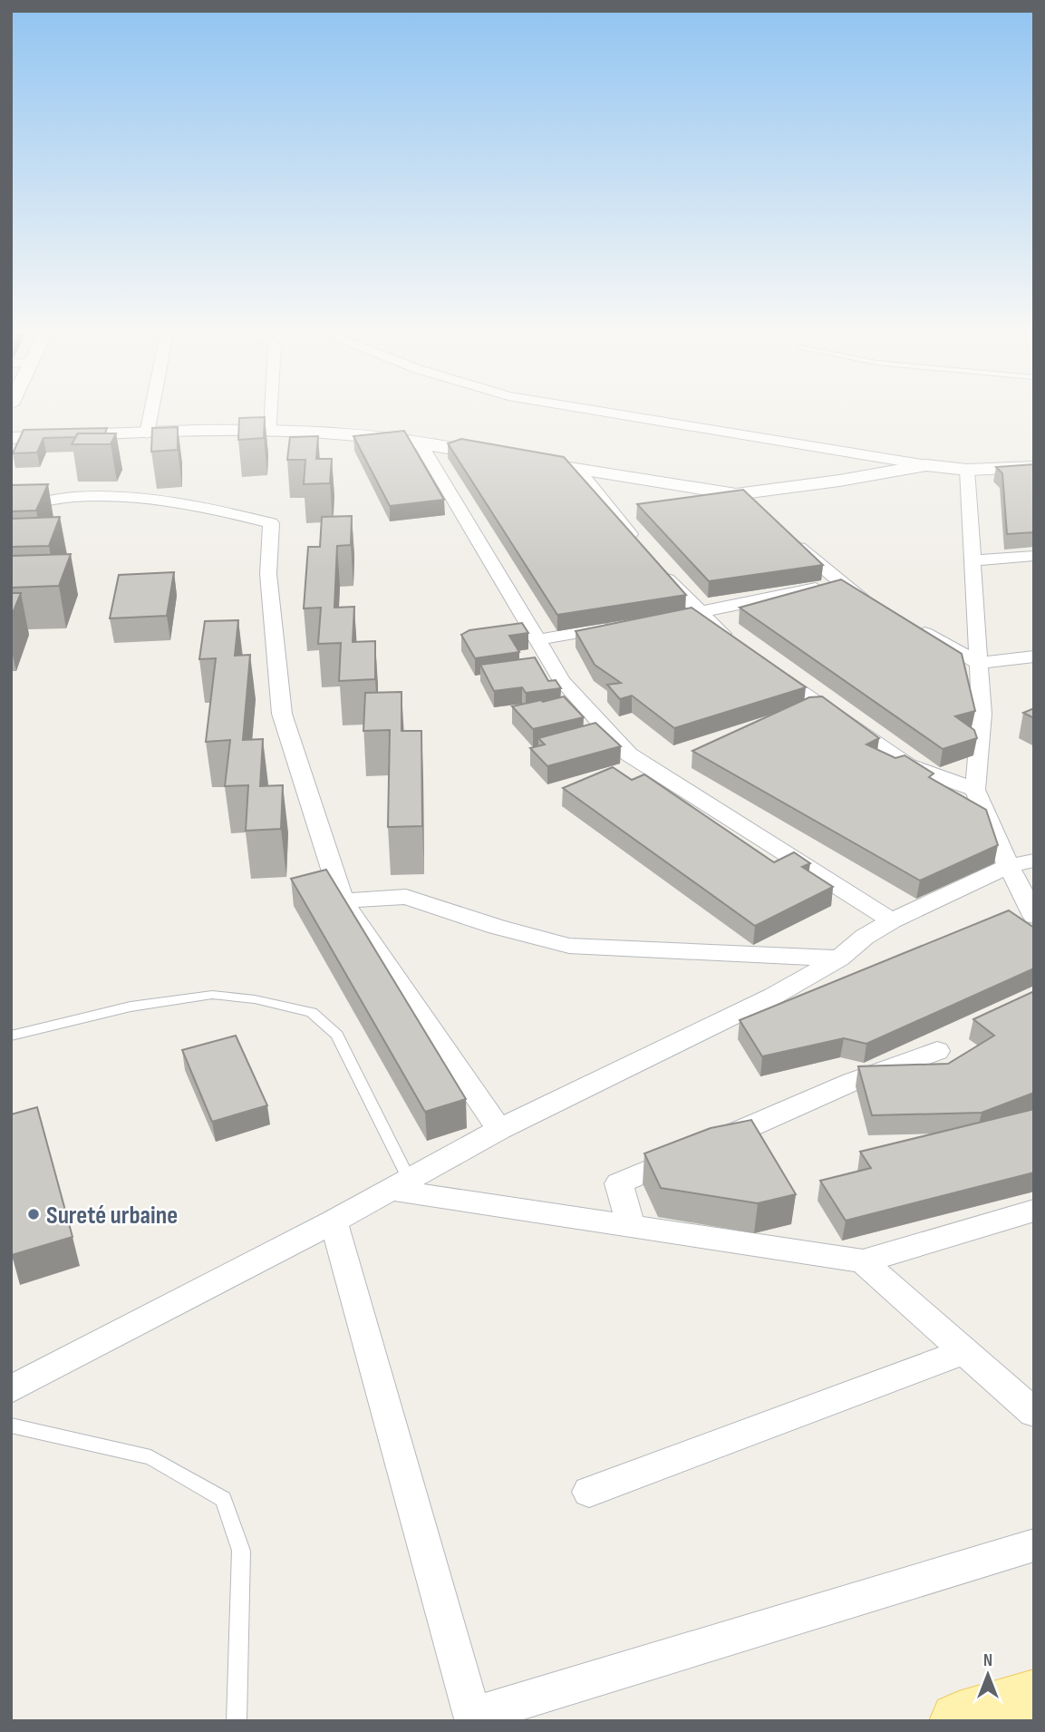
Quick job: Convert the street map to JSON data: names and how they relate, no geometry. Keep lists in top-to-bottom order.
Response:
{
  "places": ["Sureté urbaine"],
  "north": "top"
}
